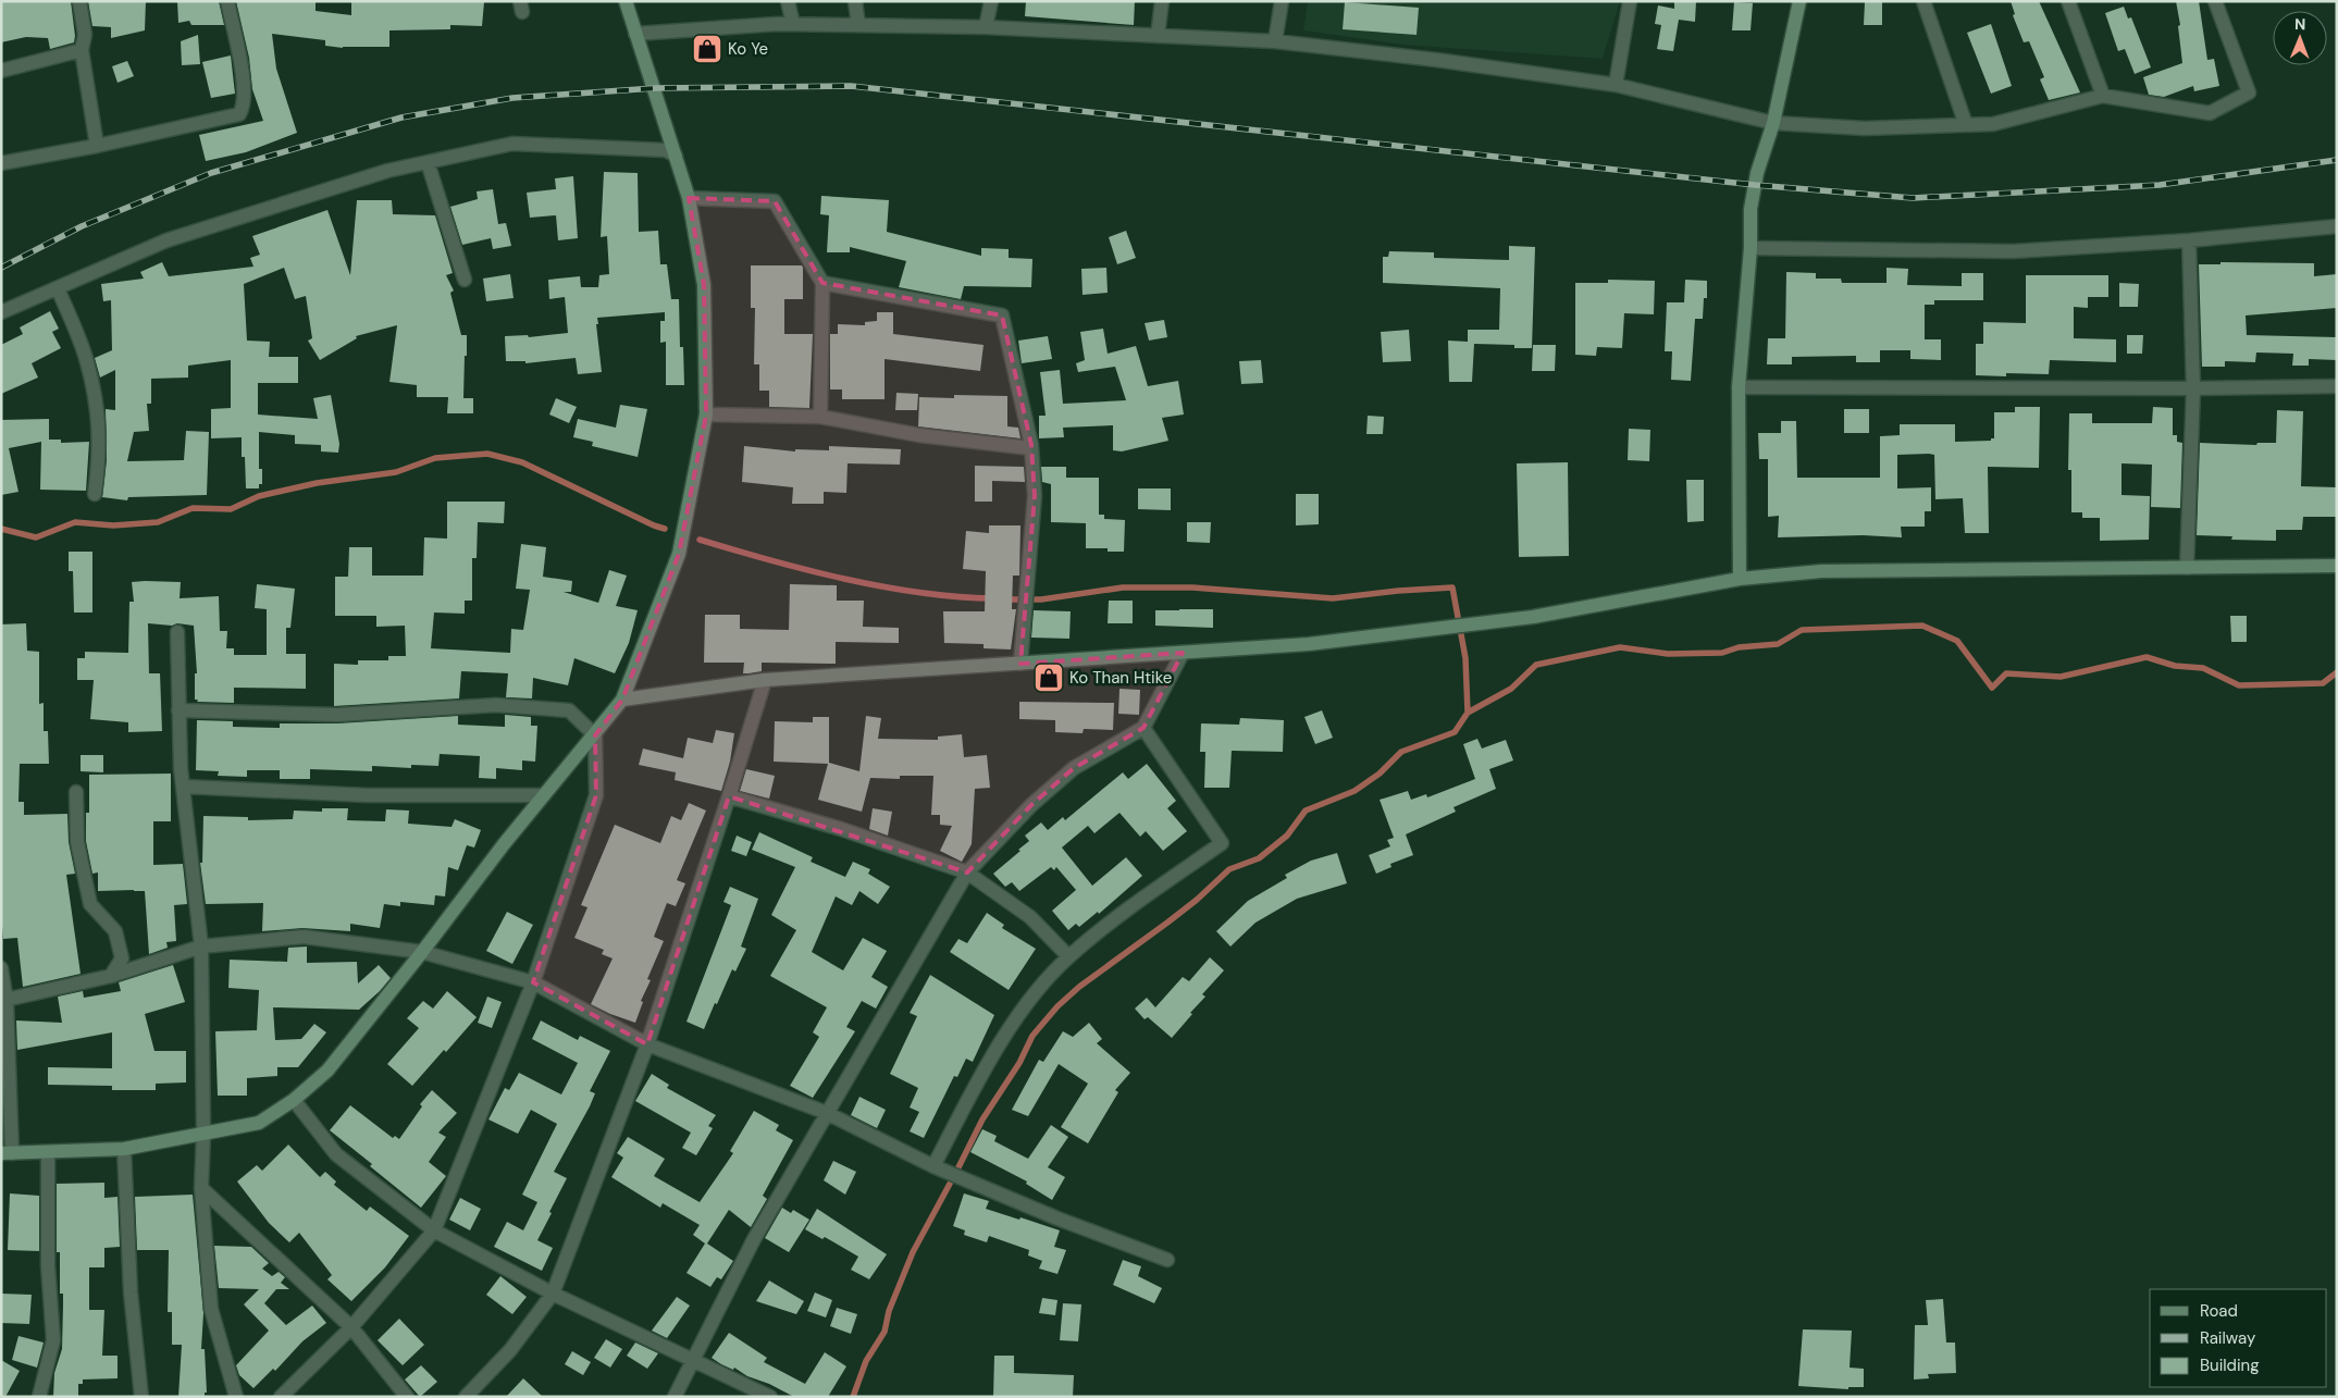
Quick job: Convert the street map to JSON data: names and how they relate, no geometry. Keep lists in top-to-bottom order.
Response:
{
  "places": {
    "shop": ["Ko Ye", "Ko Than Htike"]
  },
  "legend": ["Road", "Railway", "Building"],
  "north": "top"
}
